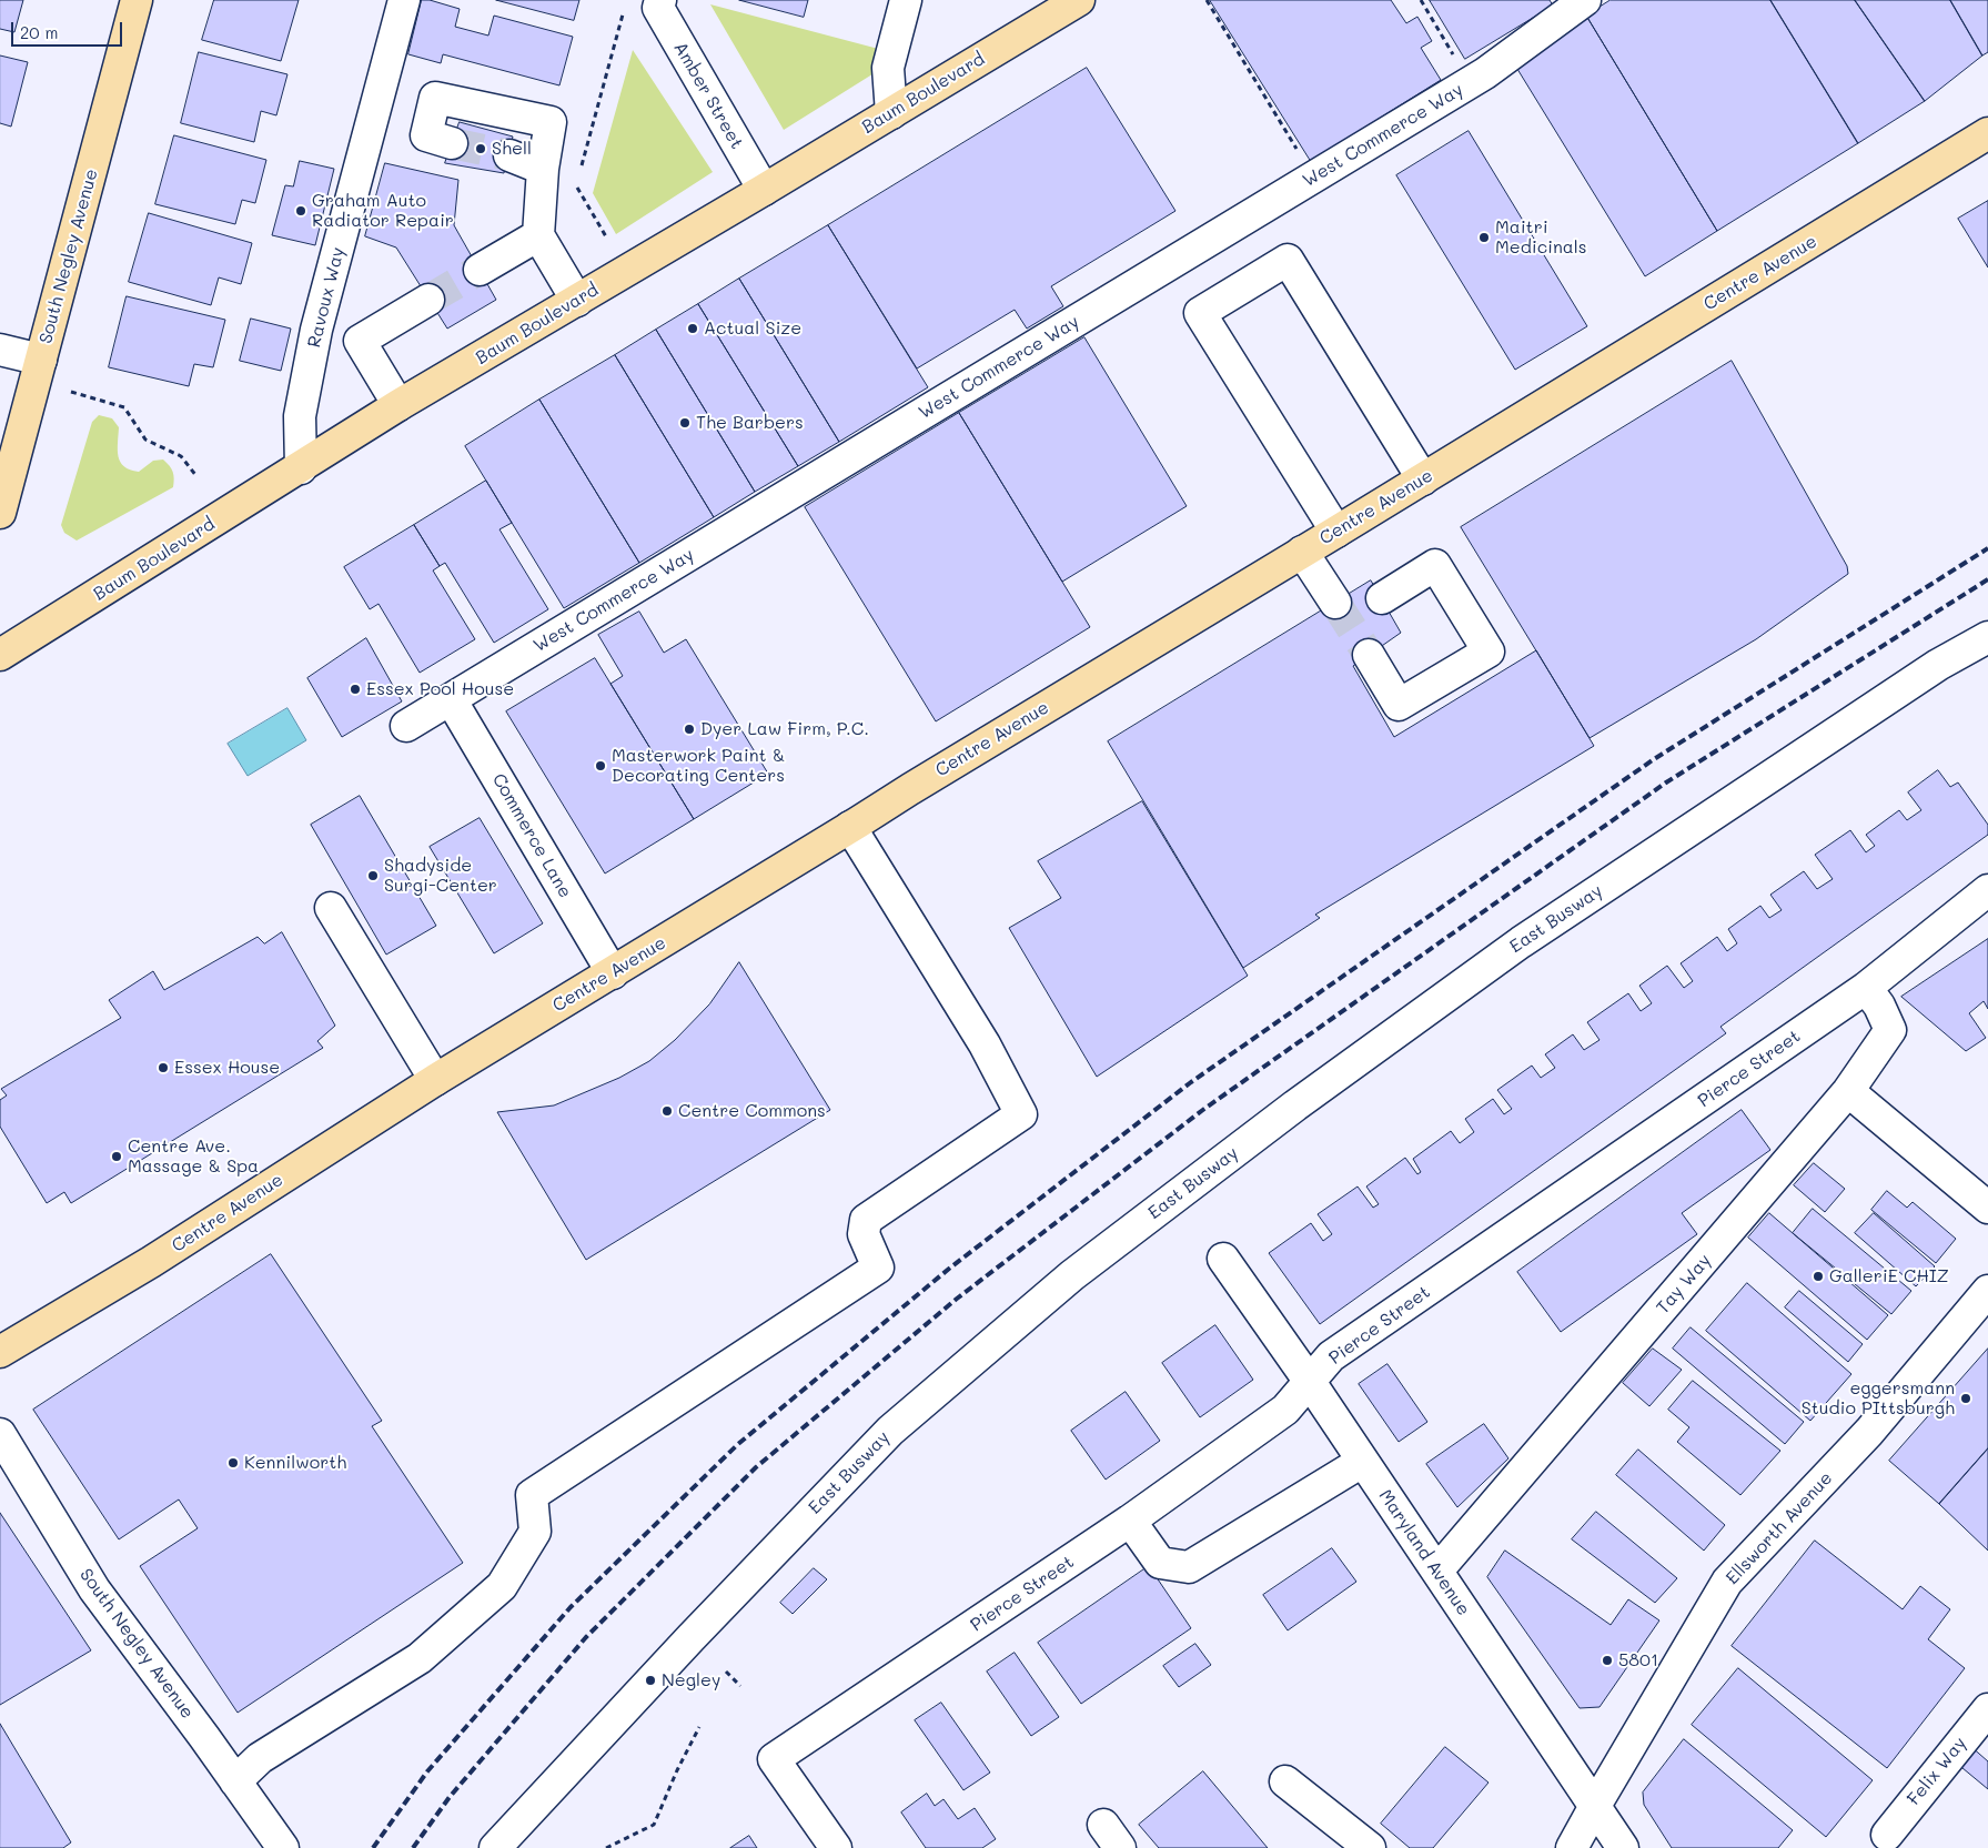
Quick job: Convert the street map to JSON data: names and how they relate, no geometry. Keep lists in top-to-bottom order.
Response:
{
  "streets": {
    "main road": ["Baum Boulevard", "South Negley Avenue", "Centre Avenue"],
    "street": [
      "Amber Street",
      "West Commerce Way",
      "Ravoux Way",
      "Commerce Lane",
      "East Busway",
      "Pierce Street",
      "Tay Way",
      "Ellsworth Avenue",
      "Maryland Avenue",
      "Felix Way"
    ]
  },
  "crossings": [
    ["Baum Boulevard", "Amber Street"],
    ["Baum Boulevard", "Ravoux Way"],
    ["West Commerce Way", "Commerce Lane"],
    ["Centre Avenue", "Commerce Lane"],
    ["Pierce Street", "Tay Way"],
    ["Pierce Street", "Maryland Avenue"],
    ["Tay Way", "Maryland Avenue"],
    ["Ellsworth Avenue", "Maryland Avenue"]
  ],
  "places": [
    "Shell",
    "Graham Auto Radiator Repair",
    "Maitri Medicinals",
    "Actual Size",
    "The Barbers",
    "Essex Pool House",
    "Dyer Law Firm, P.C.",
    "Masterwork Paint & Decorating Centers",
    "Shadyside Surgi-Center",
    "Essex House",
    "Centre Commons",
    "Centre Ave. Massage & Spa",
    "GalleriE CHIZ",
    "eggersmann Studio PIttsburgh",
    "Kennilworth",
    "5801",
    "Negley"
  ],
  "scale_bar": "20 m"
}
